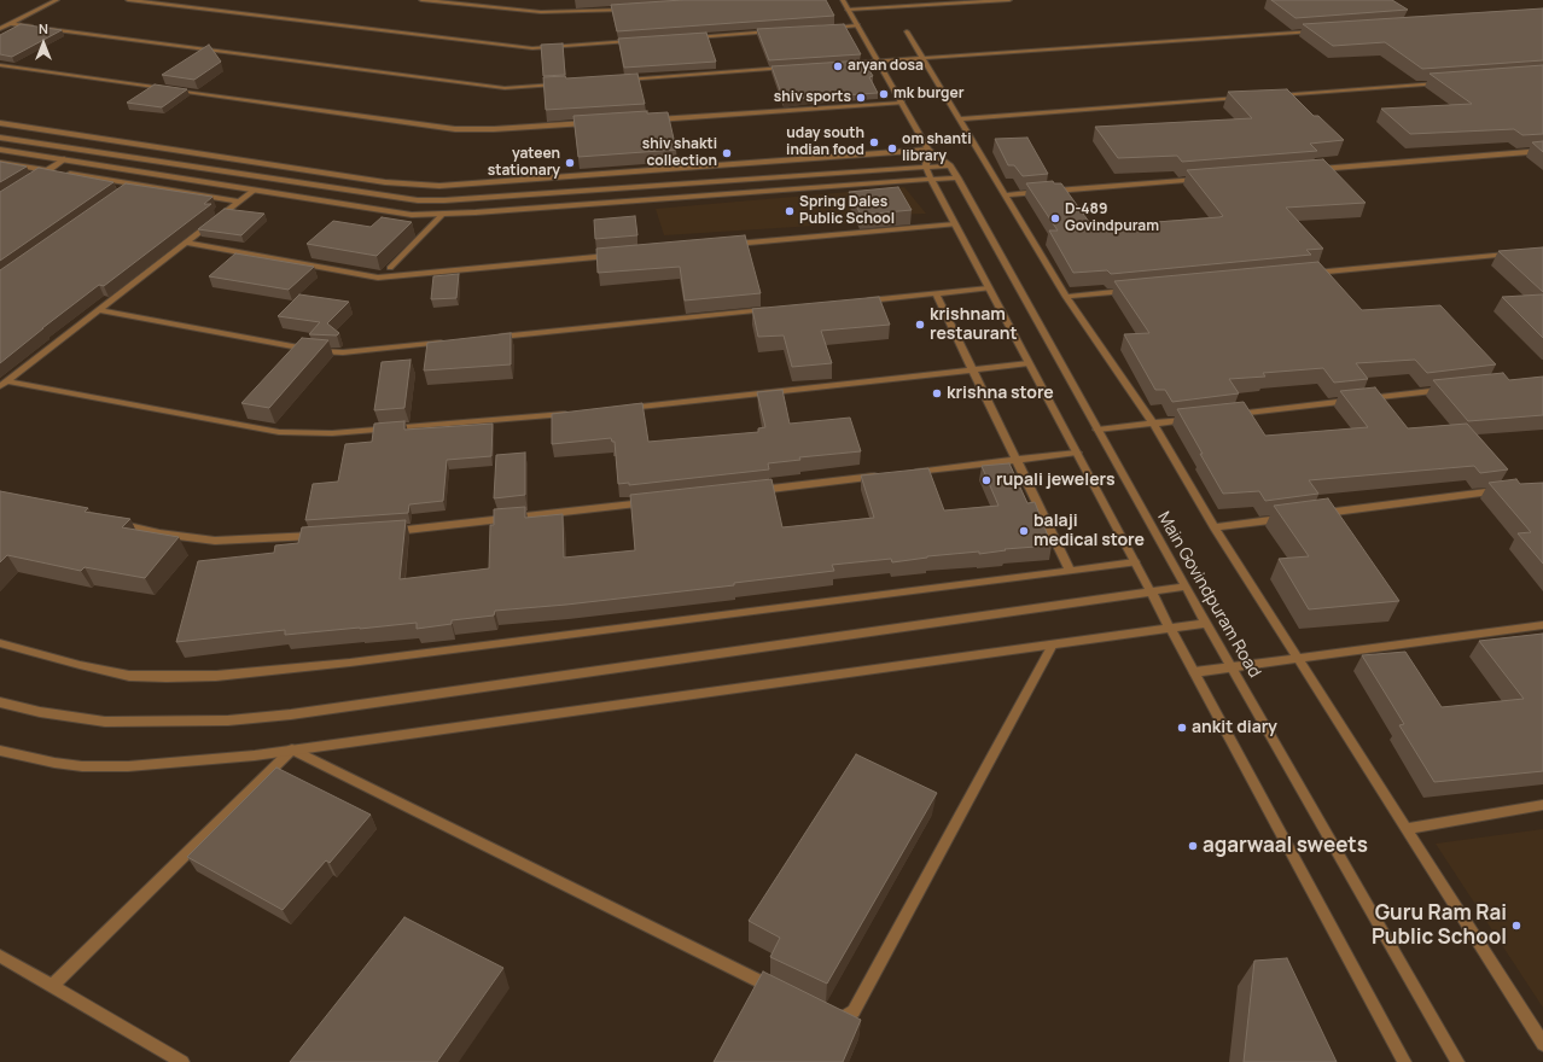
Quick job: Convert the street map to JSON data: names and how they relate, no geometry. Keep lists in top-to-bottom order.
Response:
{
  "streets": {
    "street": ["Main Govindpuram Road"]
  },
  "places": [
    "aryan dosa",
    "mk burger",
    "shiv sports",
    "uday south indian food",
    "om shanti library",
    "shiv shakti collection",
    "yateen stationary",
    "Spring Dales Public School",
    "D-489 Govindpuram",
    "krishnam restaurant",
    "krishna store",
    "rupali jewelers",
    "balaji medical store",
    "ankit diary",
    "agarwaal sweets",
    "Guru Ram Rai Public School"
  ],
  "north": "top"
}
